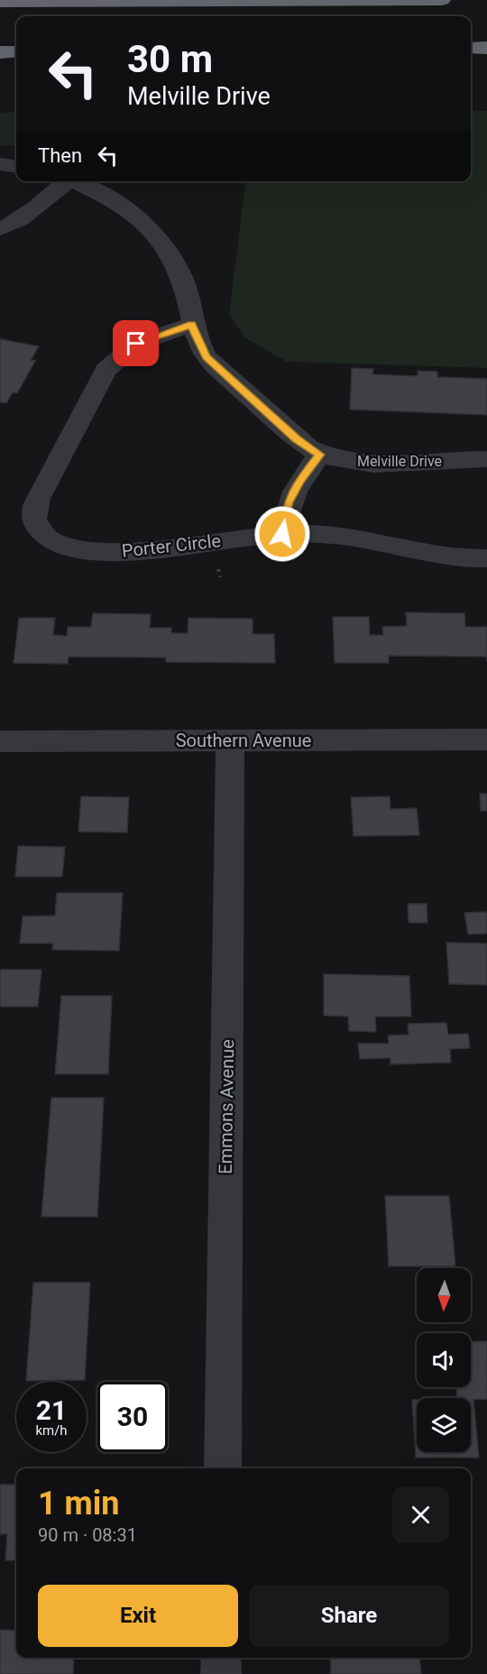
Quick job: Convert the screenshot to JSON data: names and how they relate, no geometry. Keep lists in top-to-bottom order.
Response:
{
  "streets": {
    "street": [
      "Melville Drive",
      "Porter Circle",
      "Southern Avenue",
      "Emmons Avenue"
    ]
  },
  "crossings": [
    ["Melville Drive", "Porter Circle"],
    ["Southern Avenue", "Emmons Avenue"]
  ],
  "north": "bottom",
  "page": {
    "turn": ["30 m", "Melville Drive"],
    "then": "Then",
    "speed": "21 km/h",
    "limit": "30",
    "heading": ["1 min", "90 m · 08:31"],
    "buttons": ["Exit", "Share"]
  }
}
